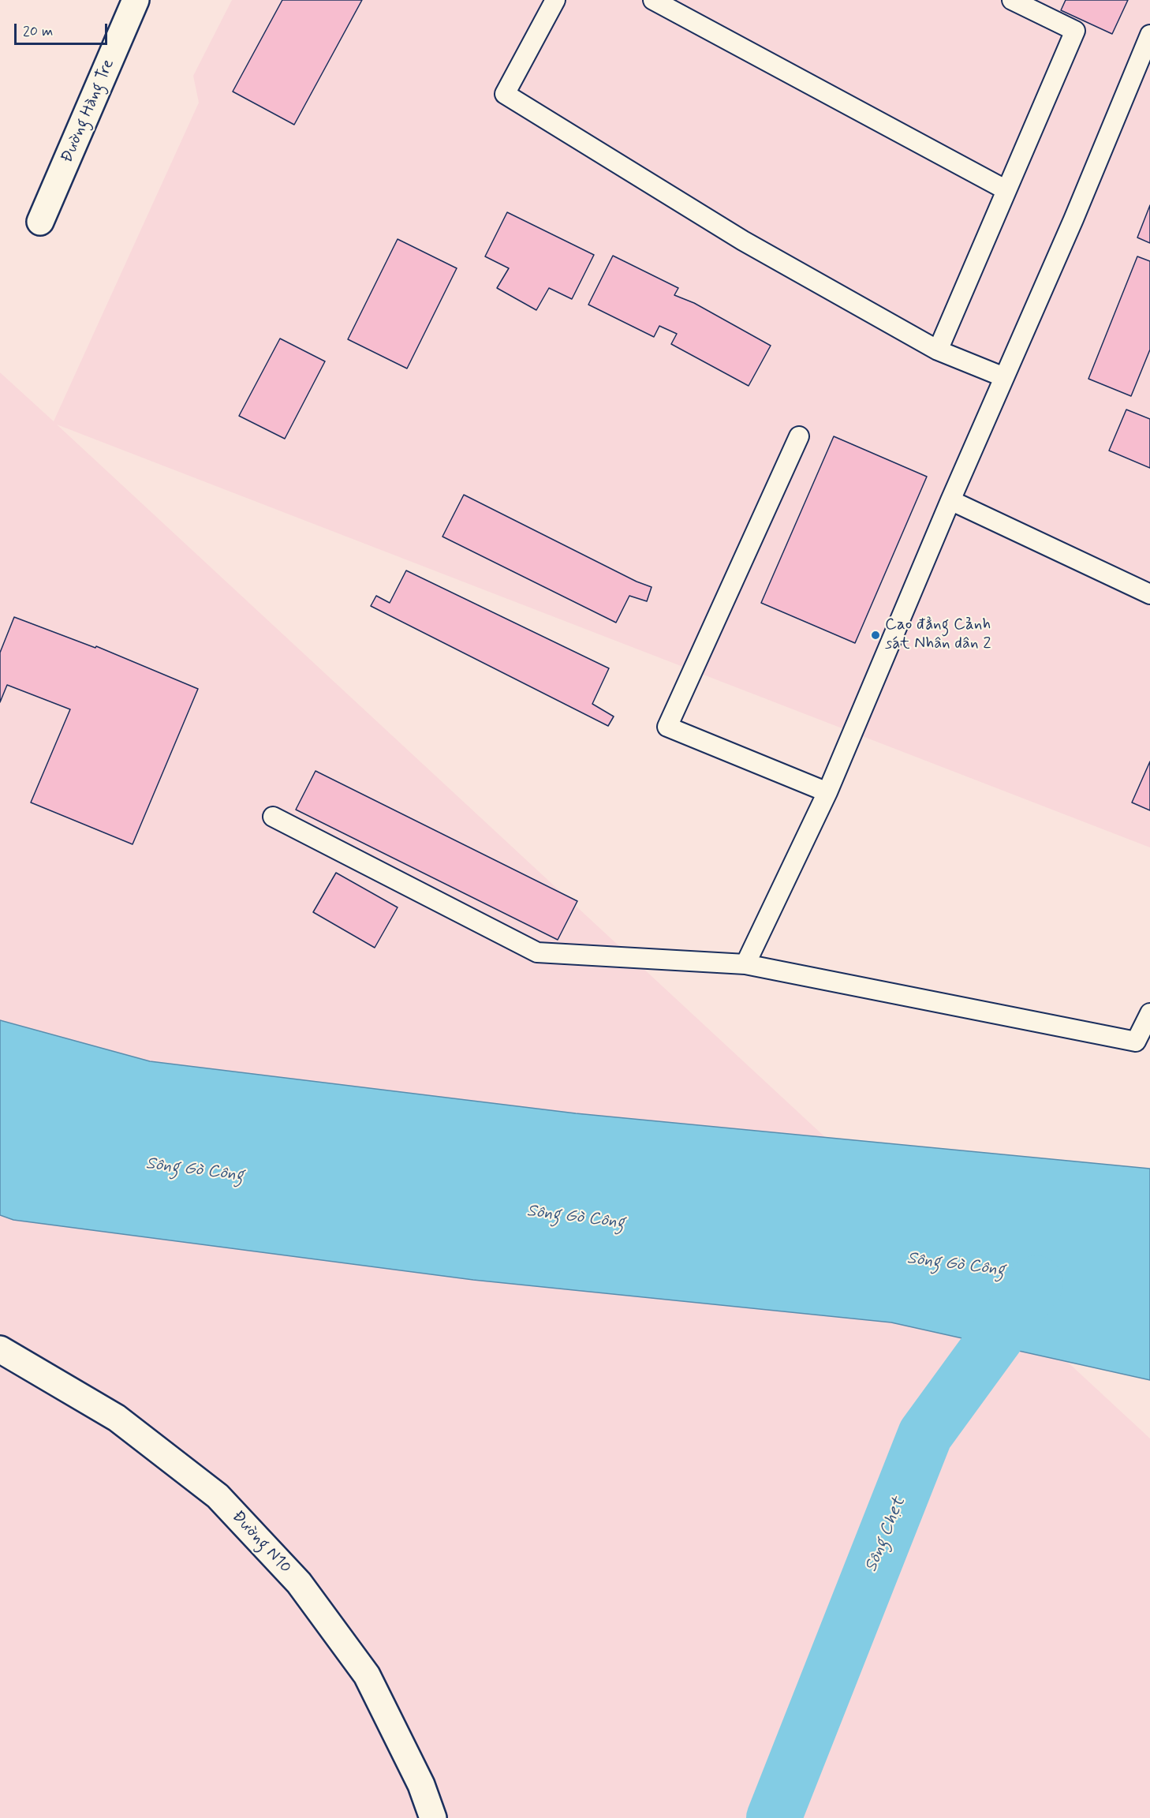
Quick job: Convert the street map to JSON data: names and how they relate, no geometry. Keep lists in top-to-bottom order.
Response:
{
  "streets": {
    "street": ["Đường Hàng Tre", "Đường N10"]
  },
  "water": ["Sông Gò Công", "Sông Chẹt"],
  "places": ["Cao đẳng Cảnh sát Nhân dân 2"],
  "scale_bar": "20 m"
}
